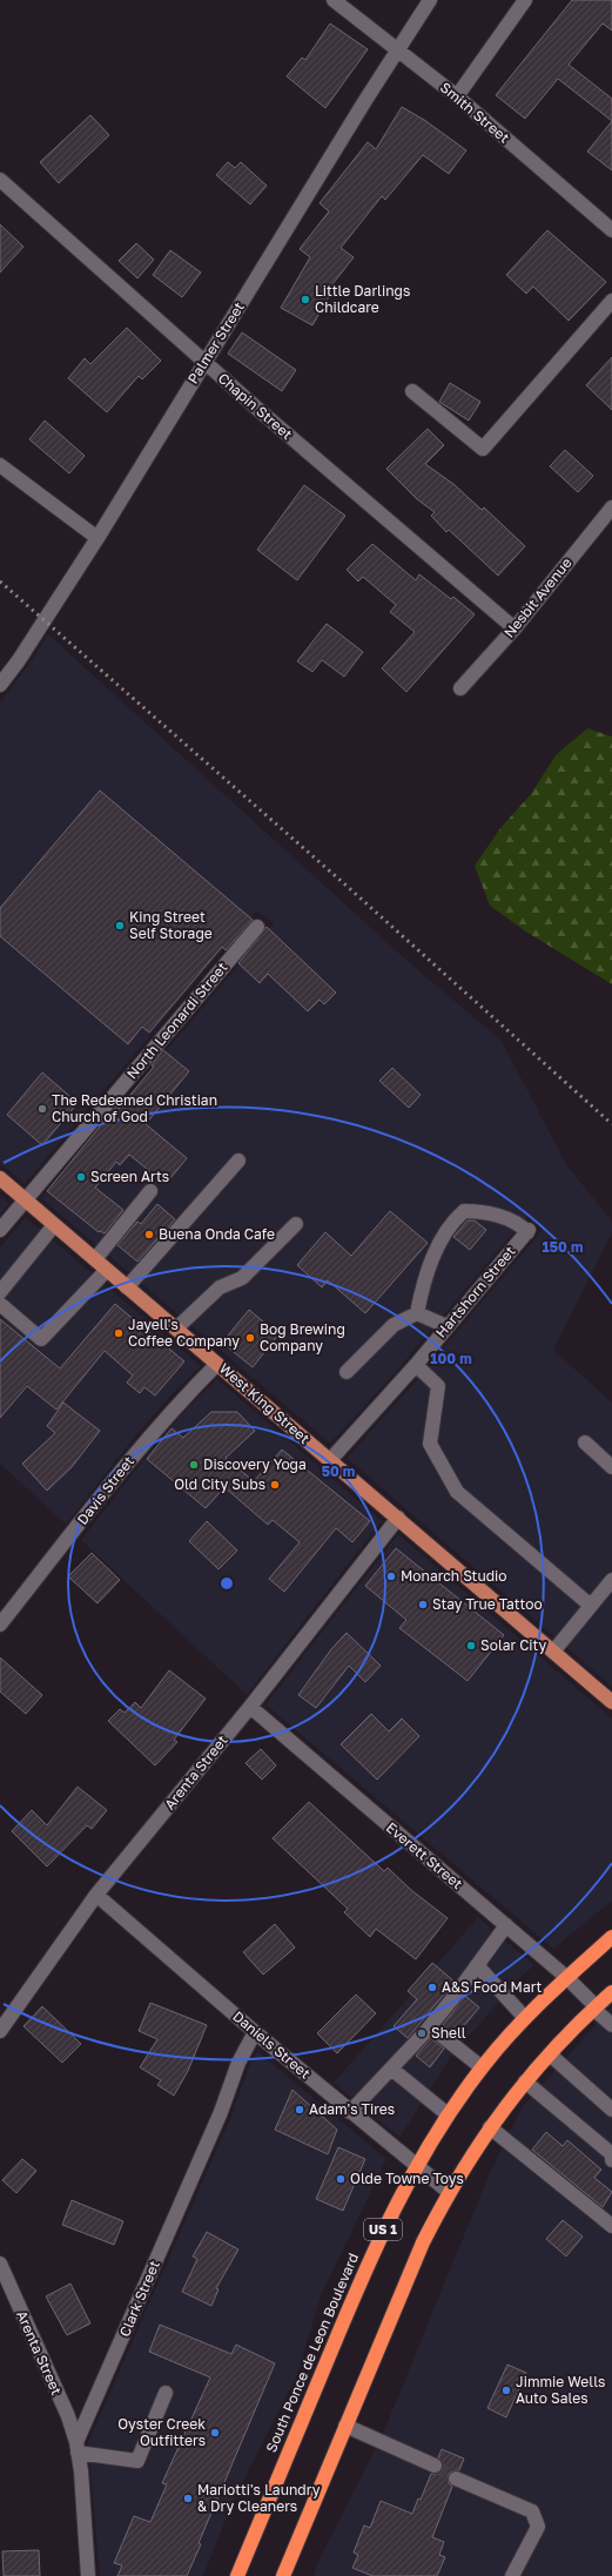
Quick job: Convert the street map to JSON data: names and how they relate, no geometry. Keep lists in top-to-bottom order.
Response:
{
  "streets": {
    "highway": ["US 1", "South Ponce de Leon Boulevard"],
    "main road": ["West King Street"],
    "street": [
      "Smith Street",
      "Palmer Street",
      "Chapin Street",
      "Nesbit Avenue",
      "North Leonardi Street",
      "Hartshorn Street",
      "Davis Street",
      "Arenta Street",
      "Everett Street",
      "Daniels Street",
      "Clark Street"
    ]
  },
  "crossings": [
    ["Smith Street", "Palmer Street"],
    ["Palmer Street", "Chapin Street"],
    ["Chapin Street", "Nesbit Avenue"],
    ["North Leonardi Street", "West King Street"],
    ["Hartshorn Street", "West King Street"],
    ["West King Street", "Davis Street"],
    ["West King Street", "Arenta Street"],
    ["Arenta Street", "Everett Street"],
    ["Arenta Street", "Daniels Street"],
    ["Arenta Street", "Clark Street"],
    ["Everett Street", "US 1"],
    ["Everett Street", "South Ponce de Leon Boulevard"],
    ["Daniels Street", "US 1"],
    ["Daniels Street", "Clark Street"],
    ["Daniels Street", "South Ponce de Leon Boulevard"]
  ],
  "places": [
    "Little Darlings Childcare",
    "King Street Self Storage",
    "The Redeemed Christian Church of God",
    "Screen Arts",
    "Buena Onda Cafe",
    "Jayell's Coffee Company",
    "Bog Brewing Company",
    "Discovery Yoga",
    "Old City Subs",
    "Monarch Studio",
    "Stay True Tattoo",
    "Solar City",
    "A&S Food Mart",
    "Shell",
    "Adam's Tires",
    "Olde Towne Toys",
    "Jimmie Wells Auto Sales",
    "Oyster Creek Outfitters",
    "Mariotti's Laundry & Dry Cleaners"
  ],
  "rings": ["150 m", "100 m", "50 m"]
}
